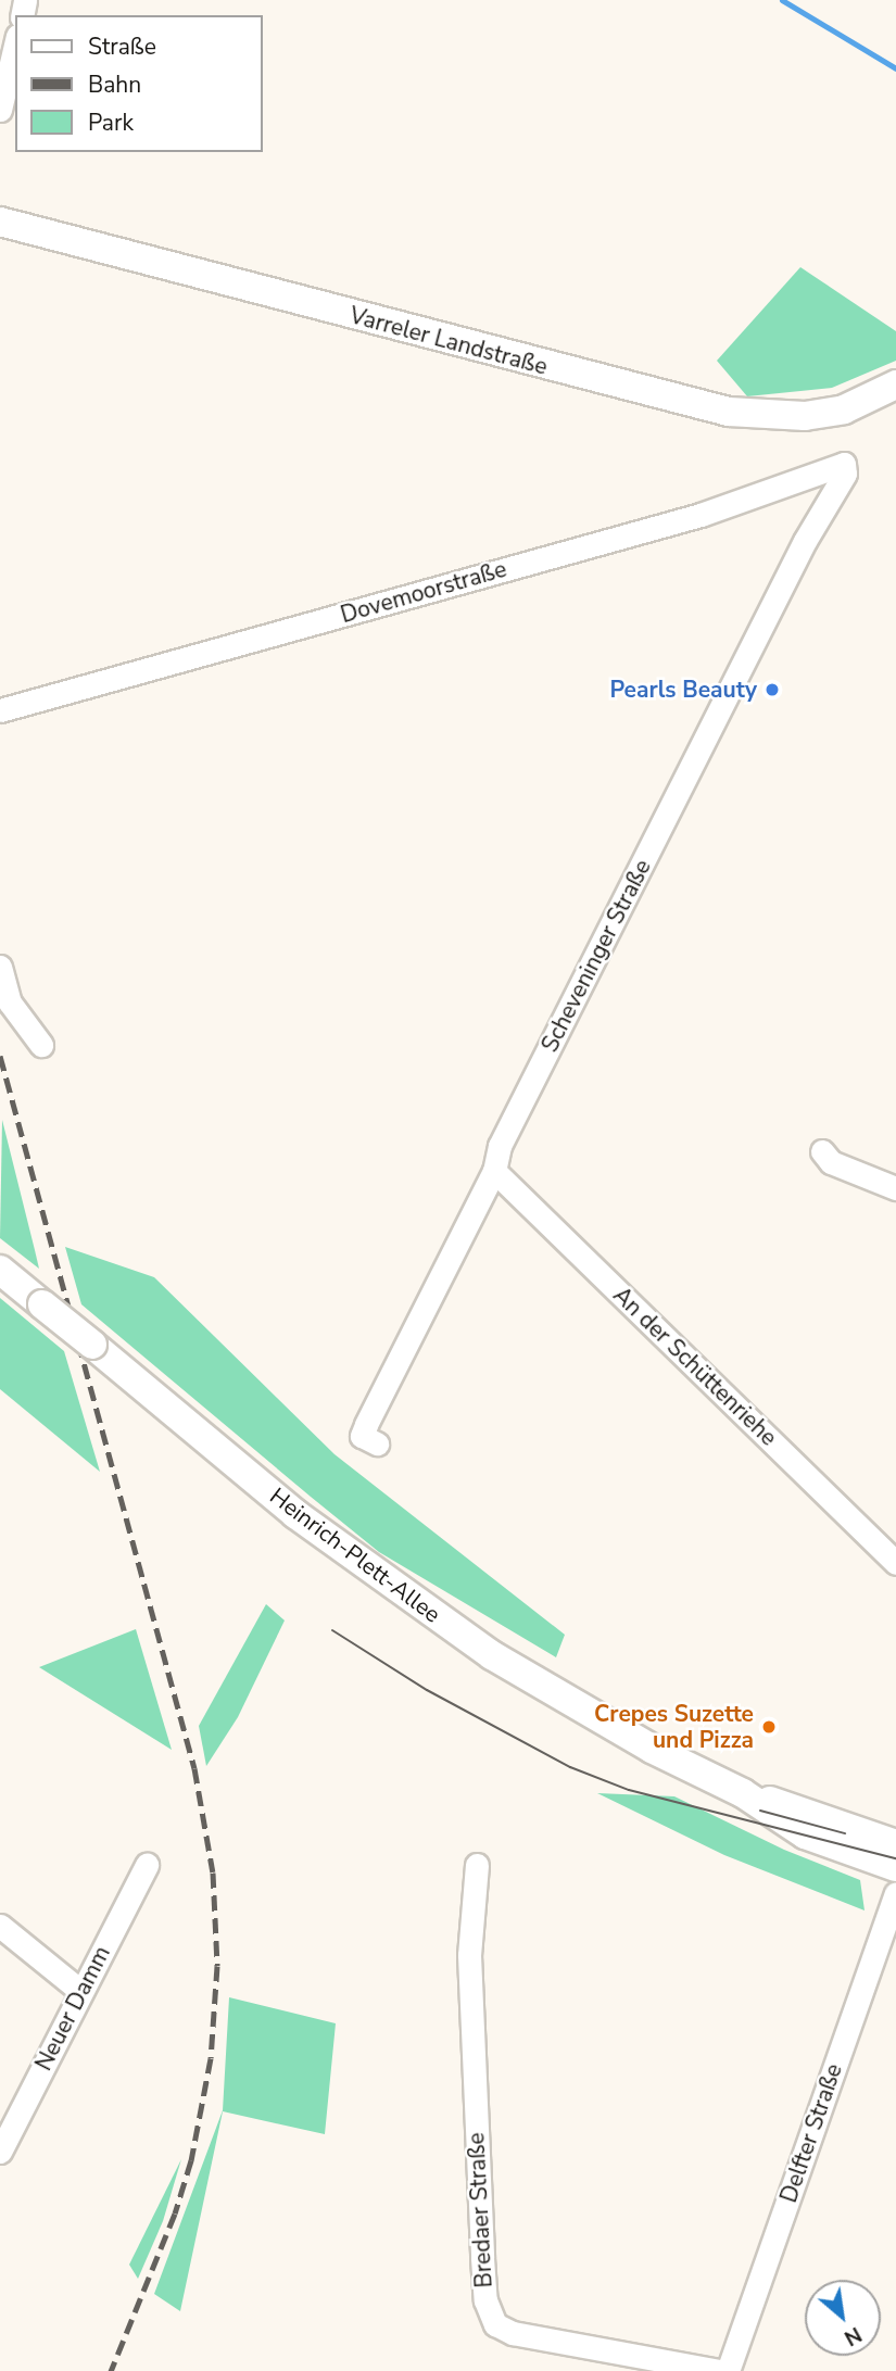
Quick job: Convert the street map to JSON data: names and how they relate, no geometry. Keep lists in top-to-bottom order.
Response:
{
  "streets": {
    "main road": ["Varreler Landstraße", "Heinrich-Plett-Allee"],
    "street": [
      "Dovemoorstraße",
      "Scheveninger Straße",
      "An der Schüttenriehe",
      "Neuer Damm",
      "Delfter Straße",
      "Bredaer Straße"
    ]
  },
  "crossings": [
    ["Dovemoorstraße", "Scheveninger Straße"],
    ["Scheveninger Straße", "An der Schüttenriehe"]
  ],
  "places": ["Pearls Beauty", "Crepes Suzette und Pizza"],
  "legend": ["Straße", "Bahn", "Park"],
  "north": "bottom right"
}
